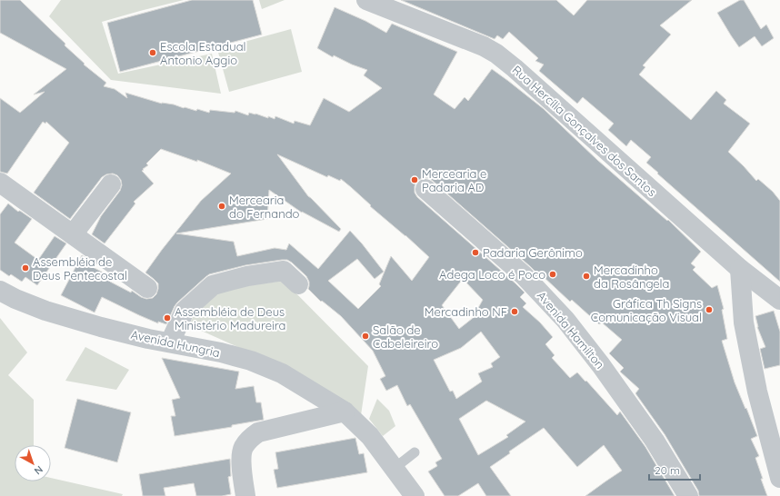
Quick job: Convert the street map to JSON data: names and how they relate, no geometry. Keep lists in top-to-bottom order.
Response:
{
  "streets": {
    "street": ["Rua Hercília Gonçalves dos Santos", "Avenida Hamilton", "Avenida Hungria"]
  },
  "places": [
    "Escola Estadual Antonio Aggio",
    "Mercearia e Padaria AD",
    "Mercearia do Fernando",
    "Padaria Gerônimo",
    "Assembléia de Deus Pentecostal",
    "Adega Loco é Poco",
    "Mercadinho da Rosângela",
    "Gráfica Th Signs Comunicação Visual",
    "Mercadinho NF",
    "Assembléia de Deus Ministério Madureira",
    "Salão de Cabeleireiro"
  ],
  "scale_bar": "20 m",
  "north": "bottom right"
}
